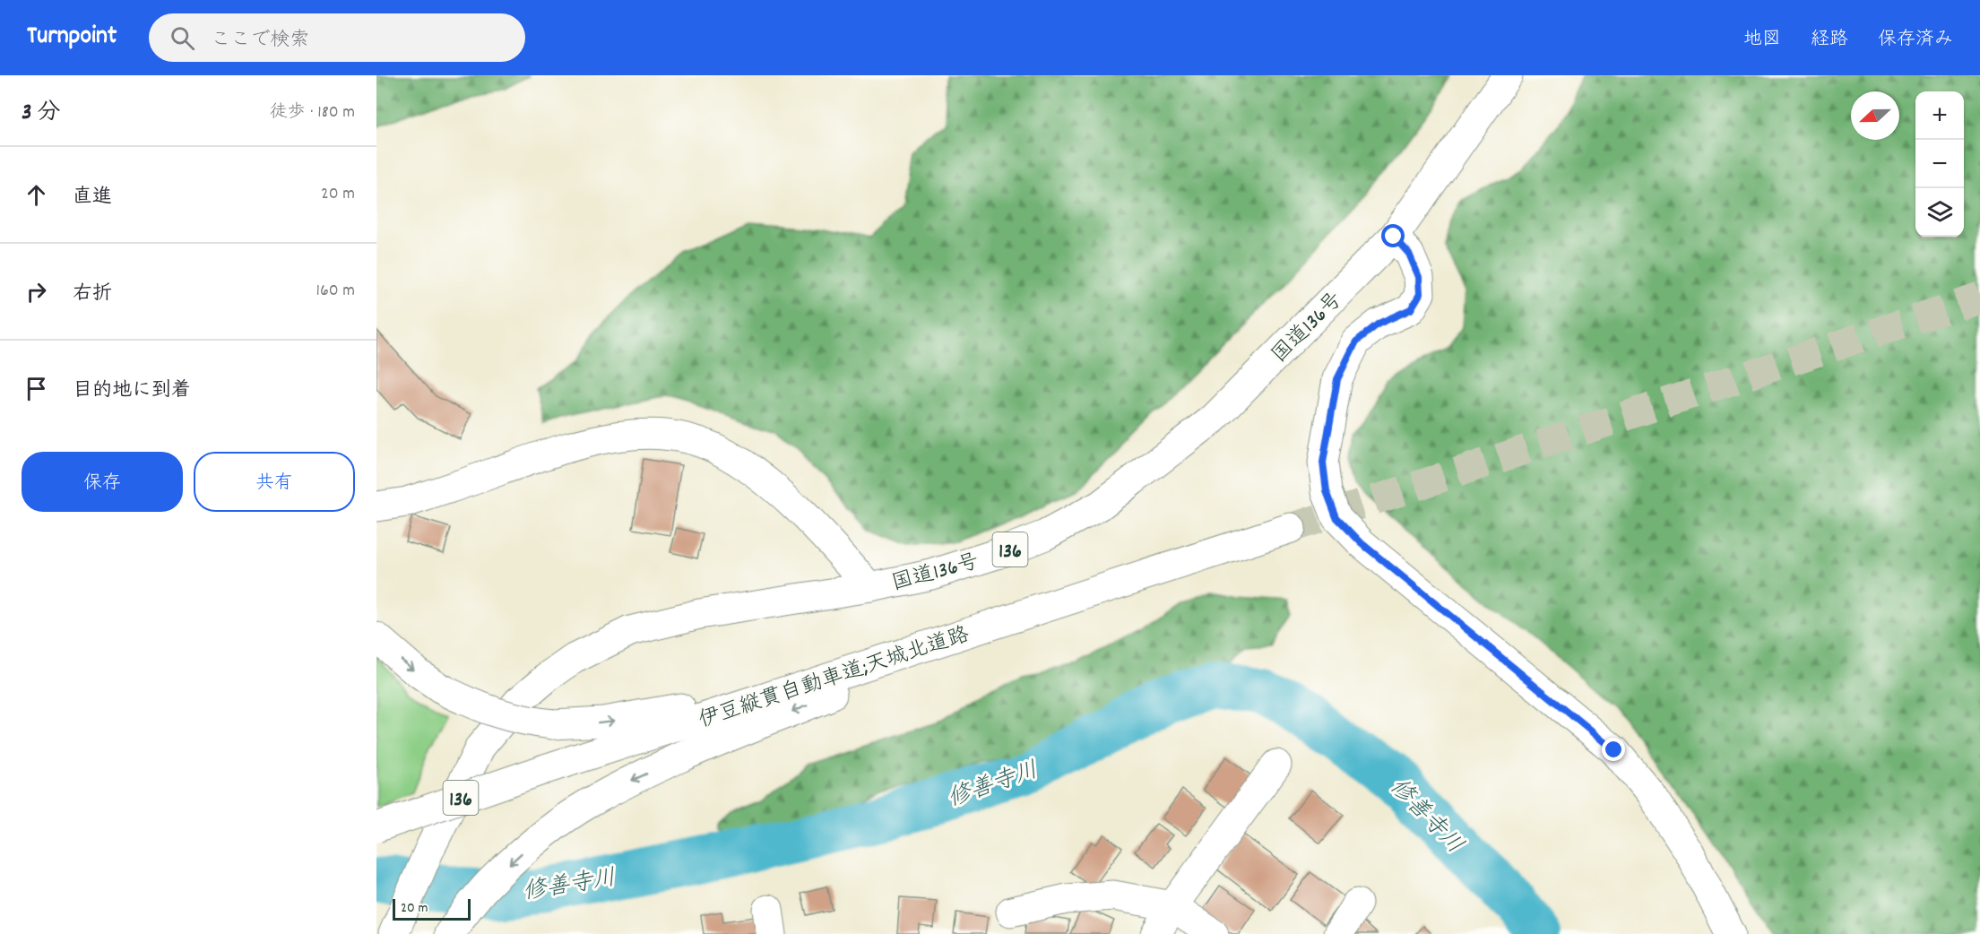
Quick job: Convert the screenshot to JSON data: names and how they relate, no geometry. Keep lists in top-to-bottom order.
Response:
{
  "streets": {
    "main road": ["国道136号", "136", "伊豆縦貫自動車道;天城北道路"]
  },
  "water": ["修善寺川"],
  "scale_bar": "20 m",
  "north": "left",
  "page": {
    "header": "Turnpoint",
    "search": "ここで検索",
    "nav": ["地図", "経路", "保存済み"],
    "heading": ["3 分", "徒歩 · 180 m"],
    "map_buttons": ["+", "−"],
    "list": [
      ["直進", "20 m"],
      ["右折", "160 m"],
      "目的地に到着"
    ],
    "buttons": ["保存", "共有"],
    "scale": "20 m"
  }
}
